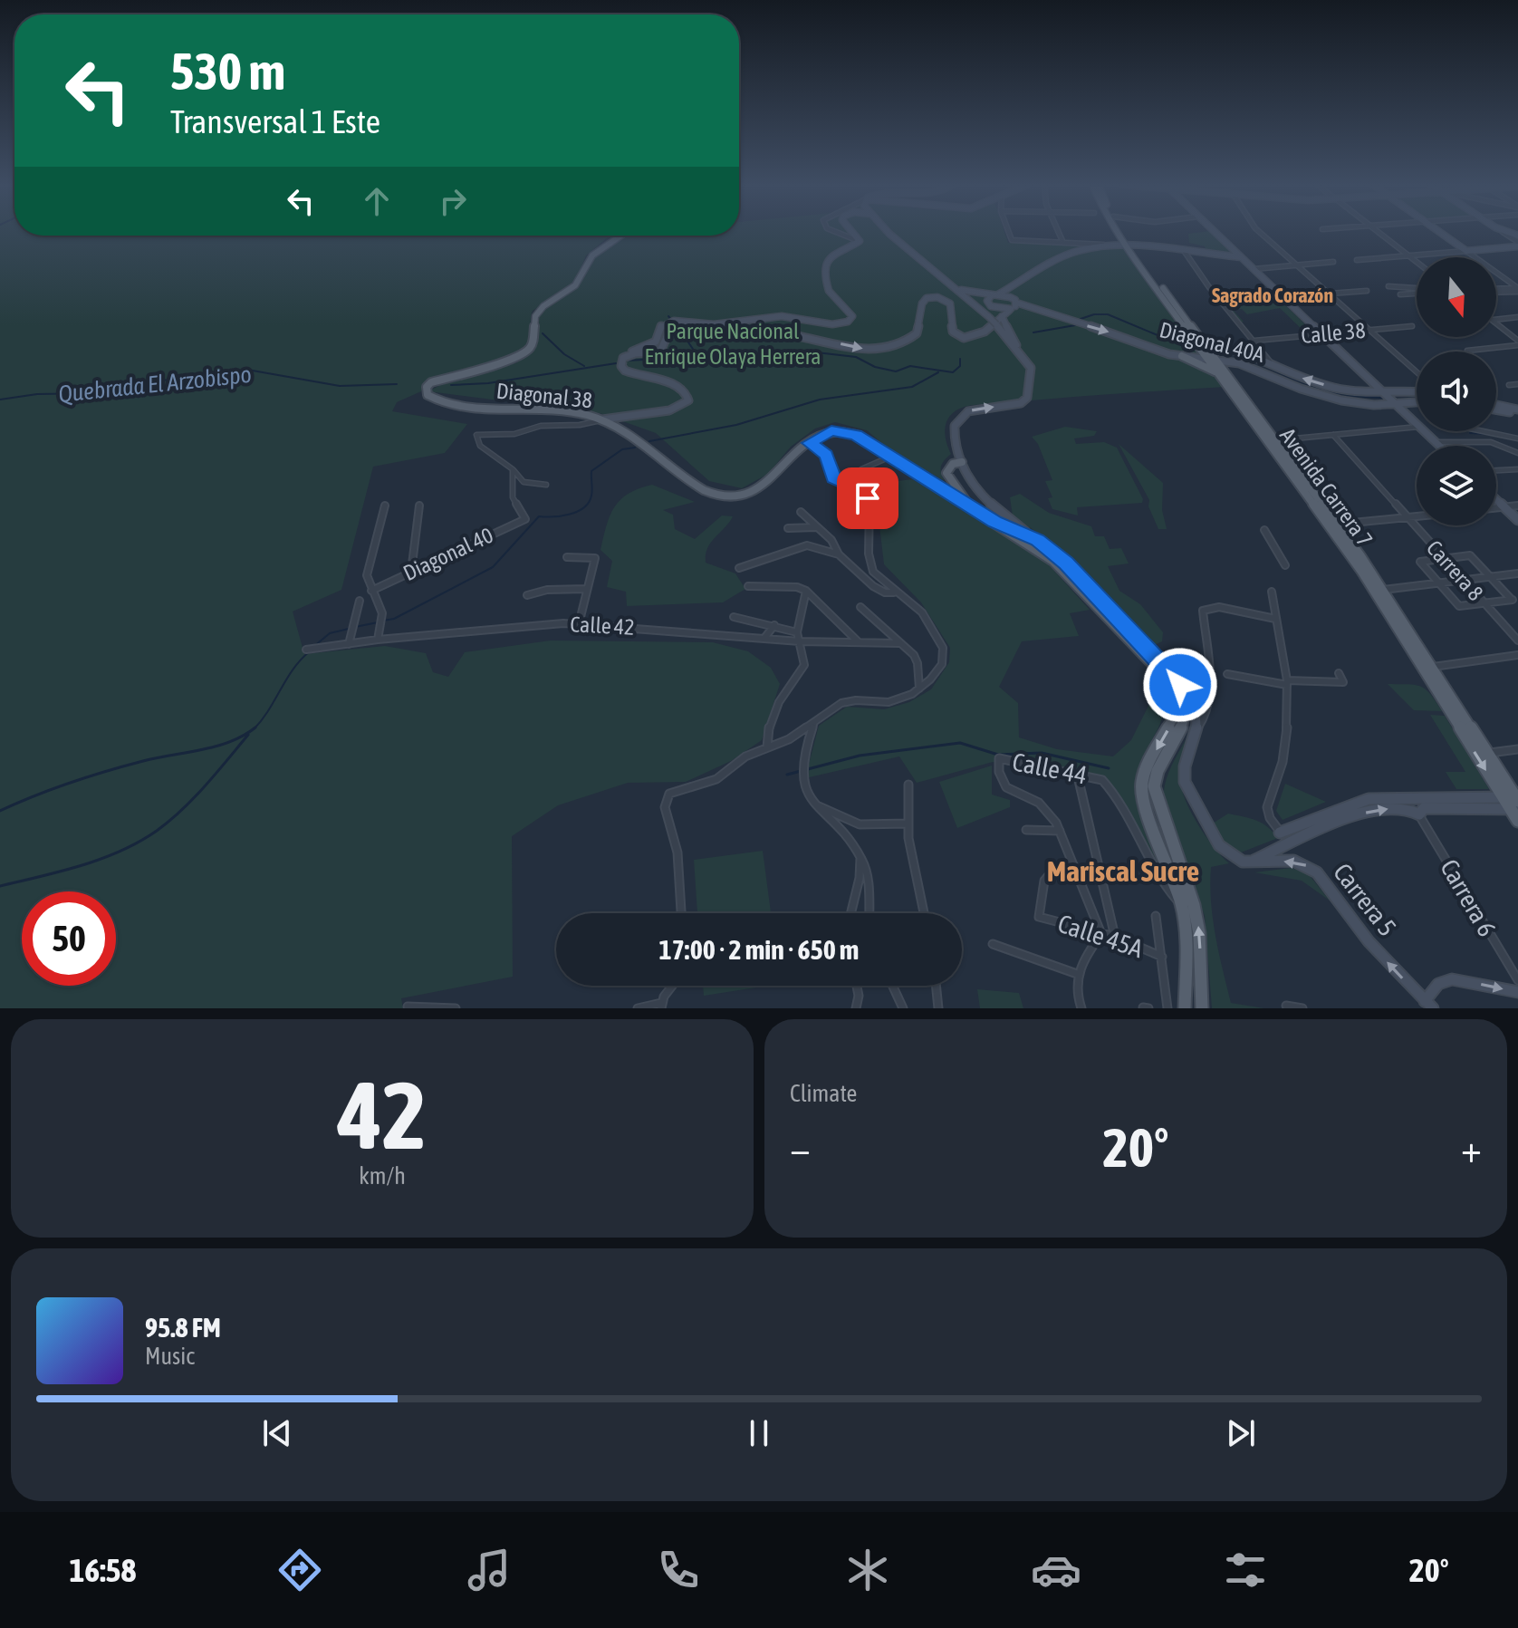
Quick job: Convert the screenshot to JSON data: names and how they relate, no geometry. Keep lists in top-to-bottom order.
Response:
{
  "streets": {
    "main road": ["Diagonal 38", "Avenida Carrera 7"],
    "street": [
      "Calle 38",
      "Diagonal 40A",
      "Diagonal 40",
      "Carrera 8",
      "Calle 42",
      "Calle 44",
      "Carrera 6",
      "Carrera 5",
      "Calle 45A"
    ]
  },
  "crossings": [
    ["Diagonal 40A", "Avenida Carrera 7"]
  ],
  "one_way": ["Carrera 5"],
  "districts": ["Sagrado Corazón", "Mariscal Sucre"],
  "water": ["Quebrada El Arzobispo"],
  "parks": ["Parque Nacional Enrique Olaya Herrera"],
  "north": "bottom",
  "page": {
    "turn": ["530 m", "Transversal 1 Este"],
    "limit": "50",
    "trip": "17:00 · 2 min · 650 m",
    "tile": [
      ["42", "km/h"],
      "Climate"
    ],
    "heat": ["−", "20°", "+"],
    "song": ["95.8 FM", "Music"],
    "tabs": ["16:58", "20°"]
  }
}
